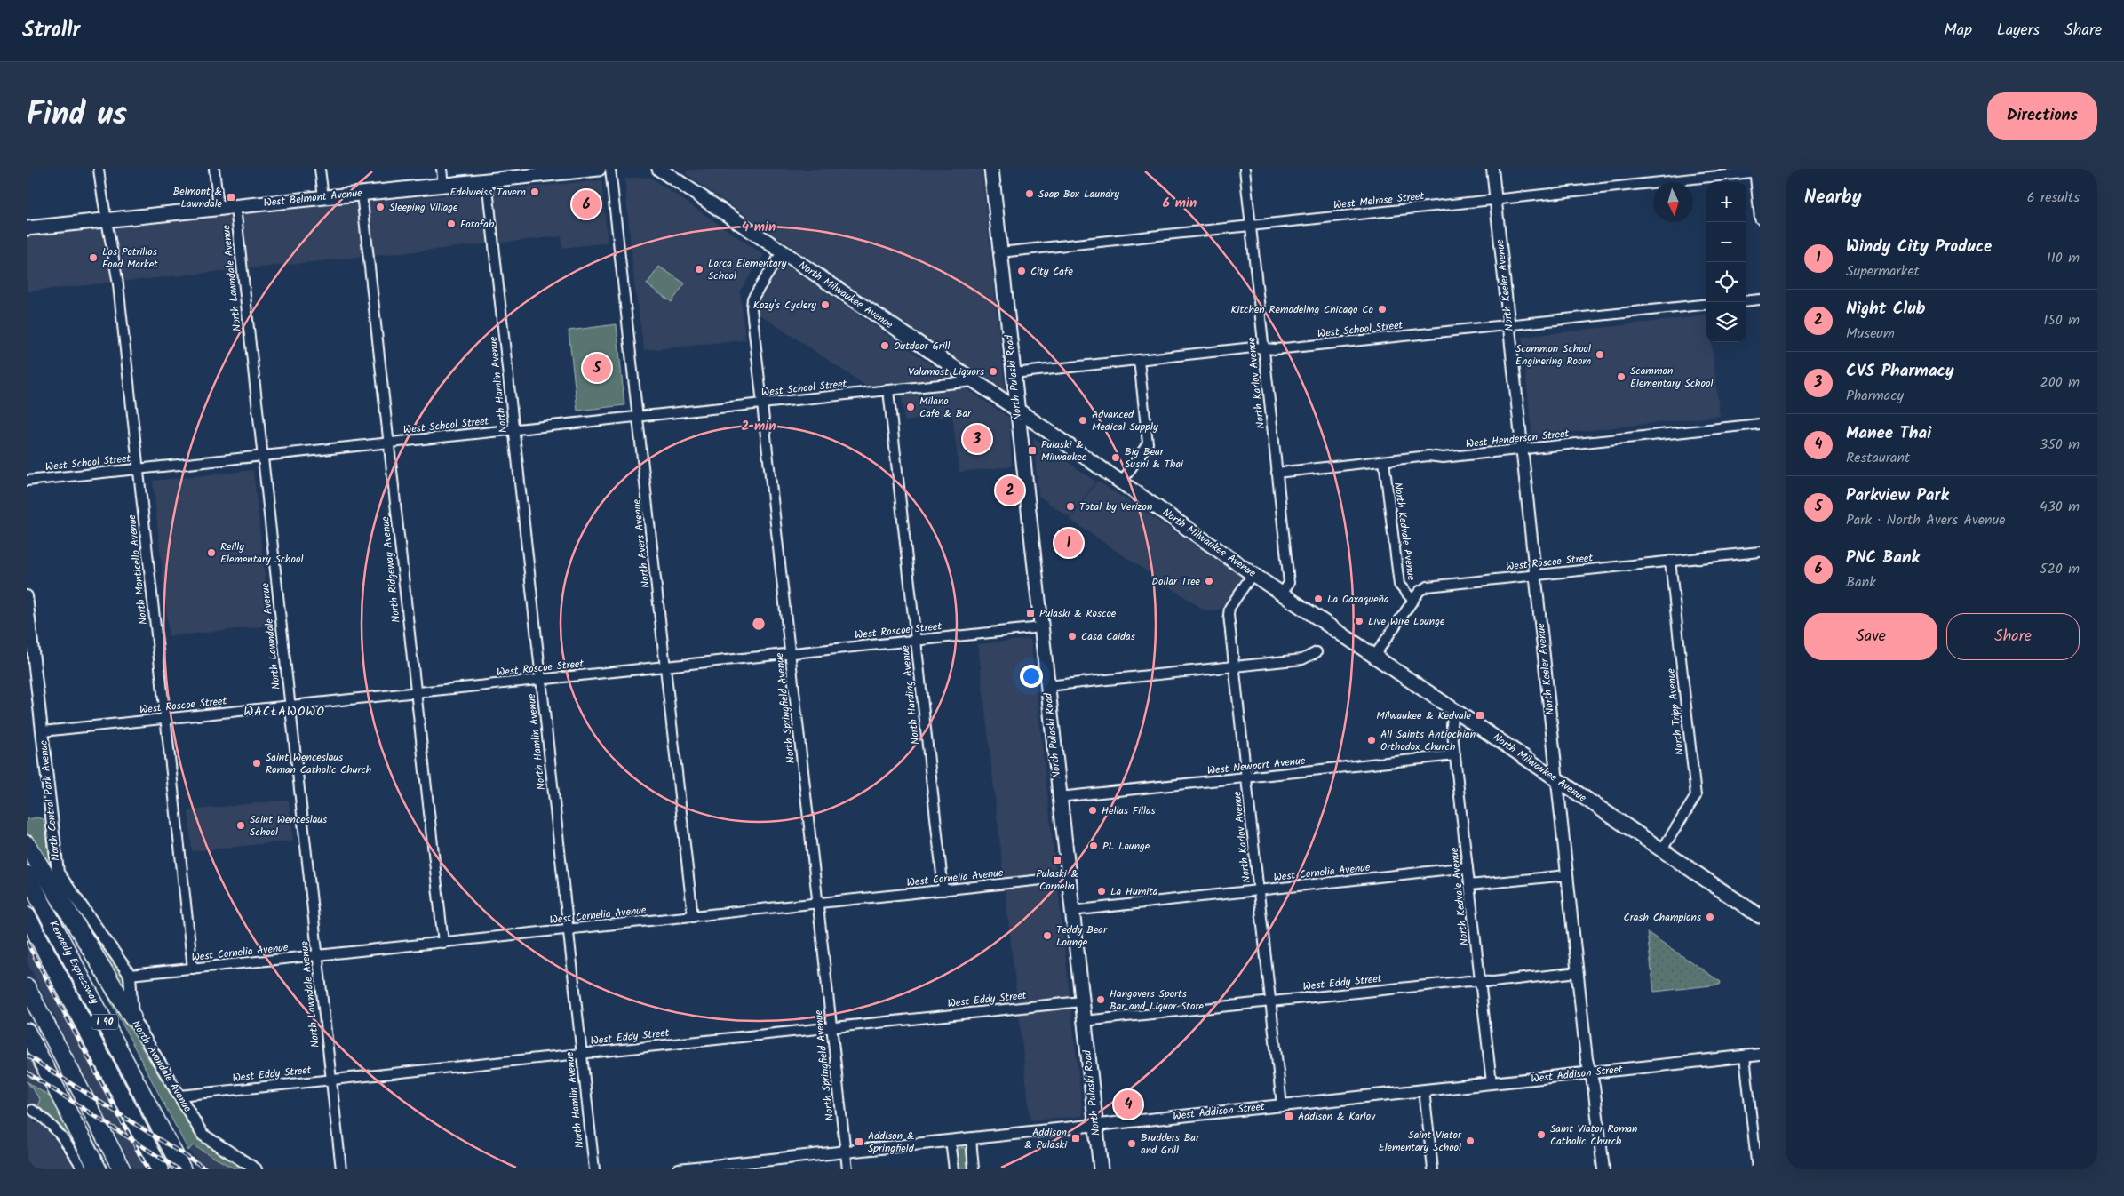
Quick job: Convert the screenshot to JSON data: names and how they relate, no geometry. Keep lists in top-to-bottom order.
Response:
{
  "streets": {
    "highway": ["Kennedy Expressway", "I 90"],
    "main road": ["West Belmont Avenue", "North Milwaukee Avenue", "North Pulaski Road"],
    "street": [
      "West Melrose Street",
      "North Lawndale Avenue",
      "North Keeler Avenue",
      "West School Street",
      "North Karlov Avenue",
      "North Hamlin Avenue",
      "West Henderson Street",
      "North Kedvale Avenue",
      "North Avers Avenue",
      "West Roscoe Street",
      "North Monticello Avenue",
      "North Ridgeway Avenue",
      "North Harding Avenue",
      "North Springfield Avenue",
      "North Tripp Avenue",
      "West Newport Avenue",
      "North Central Park Avenue",
      "West Cornelia Avenue",
      "West Eddy Street",
      "North Avondale Avenue",
      "West Addison Street"
    ]
  },
  "crossings": [
    ["West Belmont Avenue", "North Lawndale Avenue"],
    ["West Belmont Avenue", "North Hamlin Avenue"],
    ["West Belmont Avenue", "North Monticello Avenue"],
    ["West Belmont Avenue", "North Ridgeway Avenue"],
    ["West Melrose Street", "North Keeler Avenue"],
    ["West Melrose Street", "North Pulaski Road"],
    ["West Melrose Street", "North Karlov Avenue"],
    ["North Lawndale Avenue", "West School Street"],
    ["North Lawndale Avenue", "West Roscoe Street"],
    ["North Lawndale Avenue", "West Cornelia Avenue"],
    ["North Lawndale Avenue", "West Eddy Street"],
    ["North Keeler Avenue", "North Milwaukee Avenue"],
    ["North Keeler Avenue", "West School Street"],
    ["North Keeler Avenue", "West Henderson Street"],
    ["North Keeler Avenue", "West Roscoe Street"],
    ["North Keeler Avenue", "West Eddy Street"],
    ["North Keeler Avenue", "West Addison Street"],
    ["North Milwaukee Avenue", "West School Street"],
    ["North Milwaukee Avenue", "North Pulaski Road"],
    ["North Milwaukee Avenue", "North Karlov Avenue"],
    ["North Milwaukee Avenue", "North Kedvale Avenue"],
    ["North Milwaukee Avenue", "West Roscoe Street"],
    ["North Milwaukee Avenue", "North Springfield Avenue"],
    ["North Milwaukee Avenue", "North Tripp Avenue"],
    ["West School Street", "North Pulaski Road"],
    ["West School Street", "North Karlov Avenue"],
    ["West School Street", "North Hamlin Avenue"],
    ["West School Street", "North Avers Avenue"],
    ["West School Street", "North Monticello Avenue"],
    ["West School Street", "North Ridgeway Avenue"],
    ["West School Street", "North Harding Avenue"],
    ["West School Street", "North Springfield Avenue"],
    ["North Pulaski Road", "West Roscoe Street"],
    ["North Pulaski Road", "West Newport Avenue"],
    ["North Pulaski Road", "West Cornelia Avenue"],
    ["North Pulaski Road", "West Eddy Street"],
    ["North Pulaski Road", "West Addison Street"],
    ["North Karlov Avenue", "West Henderson Street"],
    ["North Karlov Avenue", "West Newport Avenue"],
    ["North Karlov Avenue", "West Cornelia Avenue"],
    ["North Karlov Avenue", "West Eddy Street"],
    ["North Karlov Avenue", "West Addison Street"],
    ["North Hamlin Avenue", "West Roscoe Street"],
    ["North Hamlin Avenue", "West Cornelia Avenue"],
    ["North Hamlin Avenue", "West Eddy Street"],
    ["West Henderson Street", "North Kedvale Avenue"],
    ["North Kedvale Avenue", "West Roscoe Street"],
    ["North Kedvale Avenue", "West Newport Avenue"],
    ["North Kedvale Avenue", "West Cornelia Avenue"],
    ["North Kedvale Avenue", "West Eddy Street"],
    ["North Kedvale Avenue", "West Addison Street"],
    ["North Avers Avenue", "West Roscoe Street"],
    ["North Avers Avenue", "West Cornelia Avenue"],
    ["West Roscoe Street", "North Monticello Avenue"],
    ["West Roscoe Street", "North Ridgeway Avenue"],
    ["West Roscoe Street", "North Harding Avenue"],
    ["West Roscoe Street", "North Springfield Avenue"],
    ["West Roscoe Street", "North Tripp Avenue"],
    ["West Roscoe Street", "North Central Park Avenue"],
    ["North Monticello Avenue", "West Cornelia Avenue"],
    ["North Ridgeway Avenue", "West Cornelia Avenue"],
    ["North Harding Avenue", "West Cornelia Avenue"],
    ["North Springfield Avenue", "West Cornelia Avenue"],
    ["North Springfield Avenue", "West Eddy Street"],
    ["North Springfield Avenue", "West Addison Street"],
    ["North Central Park Avenue", "West Cornelia Avenue"],
    ["North Central Park Avenue", "North Avondale Avenue"],
    ["West Cornelia Avenue", "North Avondale Avenue"],
    ["West Eddy Street", "North Avondale Avenue"]
  ],
  "districts": ["WACŁAWOWO"],
  "places": {
    "other": [
      "Edelweiss Tavern",
      "Soap Box Laundry",
      "Sleeping Village",
      "Fotofab",
      "Los Potrillos Food Market",
      "Lorca Elementary School",
      "City Cafe",
      "Kozy's Cyclery",
      "Kitchen Remodeling Chicago Co",
      "Outdoor Grill",
      "Scammon School Enginering Room",
      "Valumost Liquors",
      "Scammon Elementary School",
      "Milano Cafe & Bar",
      "Advanced Medical Supply",
      "Big Bear Sushi & Thai",
      "Total by Verizon",
      "Reilly Elementary School",
      "Dollar Tree",
      "La Oaxaqueña",
      "Live Wire Lounge",
      "Casa Caidas",
      "All Saints Antiochian Orthodox Church",
      "Saint Wenceslaus Roman Catholic Church",
      "Hellas Fillas",
      "Saint Wenceslaus School",
      "PL Lounge",
      "La Humita",
      "Crash Champions",
      "Teddy Bear Lounge",
      "Hangovers Sports Bar and Liquor Store",
      "Saint Viator Roman Catholic Church",
      "Saint Viator Elementary School",
      "Brudders Bar and Grill"
    ],
    "transit": [
      "Belmont & Lawndale",
      "Pulaski & Milwaukee",
      "Pulaski & Roscoe",
      "Milwaukee & Kedvale",
      "Pulaski & Cornelia",
      "Addison & Karlov",
      "Addison & Pulaski",
      "Addison & Springfield"
    ]
  },
  "north": "bottom",
  "page": {
    "header": "Strollr",
    "nav": ["Map", "Layers", "Share"],
    "title": "Find us",
    "buttons": [
      "Directions",
      ["Save", "Share"]
    ],
    "heading": ["Nearby", "6 results"],
    "map_buttons": ["+", "−"],
    "pins": [
      "6",
      "5",
      "3",
      "2",
      "1",
      "4"
    ],
    "list": [
      {
        "mark": "1",
        "name": "Windy City Produce",
        "note": "Supermarket",
        "value": "110 m"
      },
      {
        "mark": "2",
        "name": "Night Club",
        "note": "Museum",
        "value": "150 m"
      },
      {
        "mark": "3",
        "name": "CVS Pharmacy",
        "note": "Pharmacy",
        "value": "200 m"
      },
      {
        "mark": "4",
        "name": "Manee Thai",
        "note": "Restaurant",
        "value": "350 m"
      },
      {
        "mark": "5",
        "name": "Parkview Park",
        "note": "Park · North Avers Avenue",
        "value": "430 m"
      },
      {
        "mark": "6",
        "name": "PNC Bank",
        "note": "Bank",
        "value": "520 m"
      }
    ]
  },
  "rings": ["6 min", "4 min", "2 min"]
}
